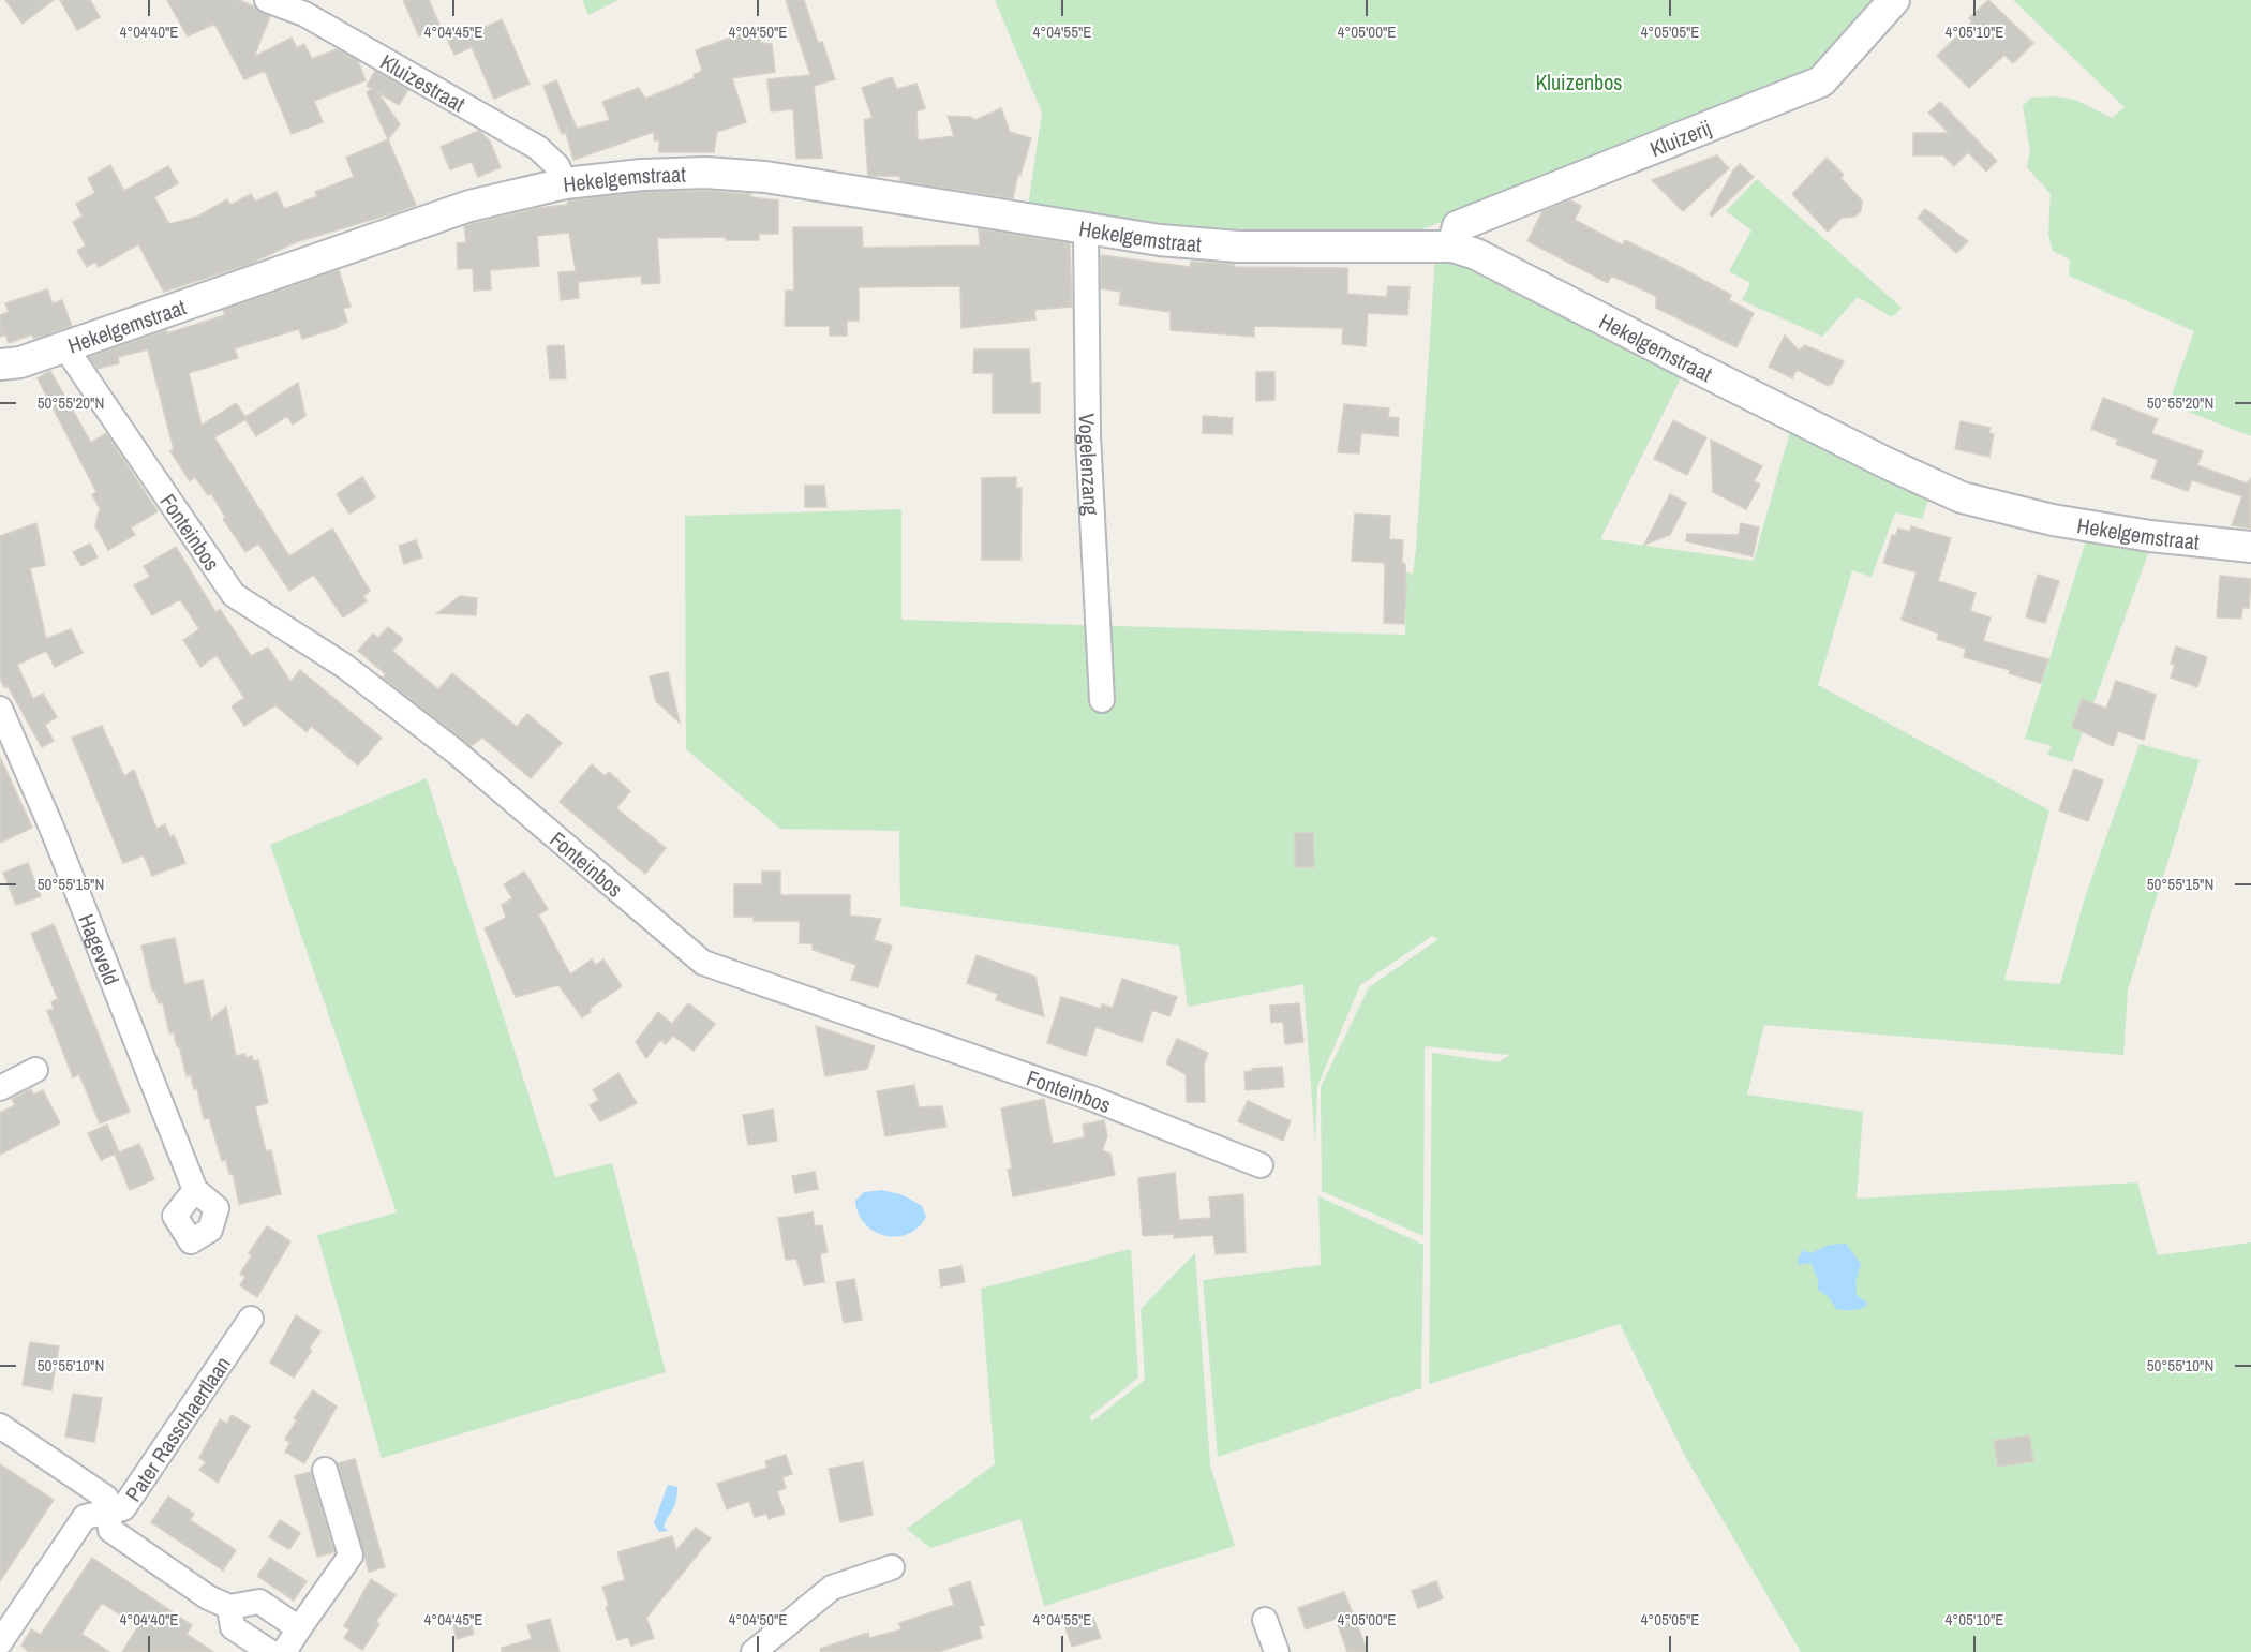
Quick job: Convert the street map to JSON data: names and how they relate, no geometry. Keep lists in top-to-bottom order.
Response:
{
  "streets": {
    "street": [
      "Kluizestraat",
      "Kluizerij",
      "Hekelgemstraat",
      "Vogelenzang",
      "Fonteinbos",
      "Hageveld",
      "Pater Rasschaertlaan"
    ]
  },
  "crossings": [
    ["Kluizestraat", "Hekelgemstraat"],
    ["Kluizerij", "Hekelgemstraat"],
    ["Hekelgemstraat", "Vogelenzang"],
    ["Hekelgemstraat", "Fonteinbos"]
  ],
  "parks": ["Kluizenbos"],
  "coordinates": [
    "4°04'40\"E",
    "4°04'45\"E",
    "4°04'50\"E",
    "4°04'55\"E",
    "4°05'00\"E",
    "4°05'05\"E",
    "4°05'10\"E",
    "50°55'20\"N",
    "50°55'15\"N",
    "50°55'10\"N"
  ]
}
